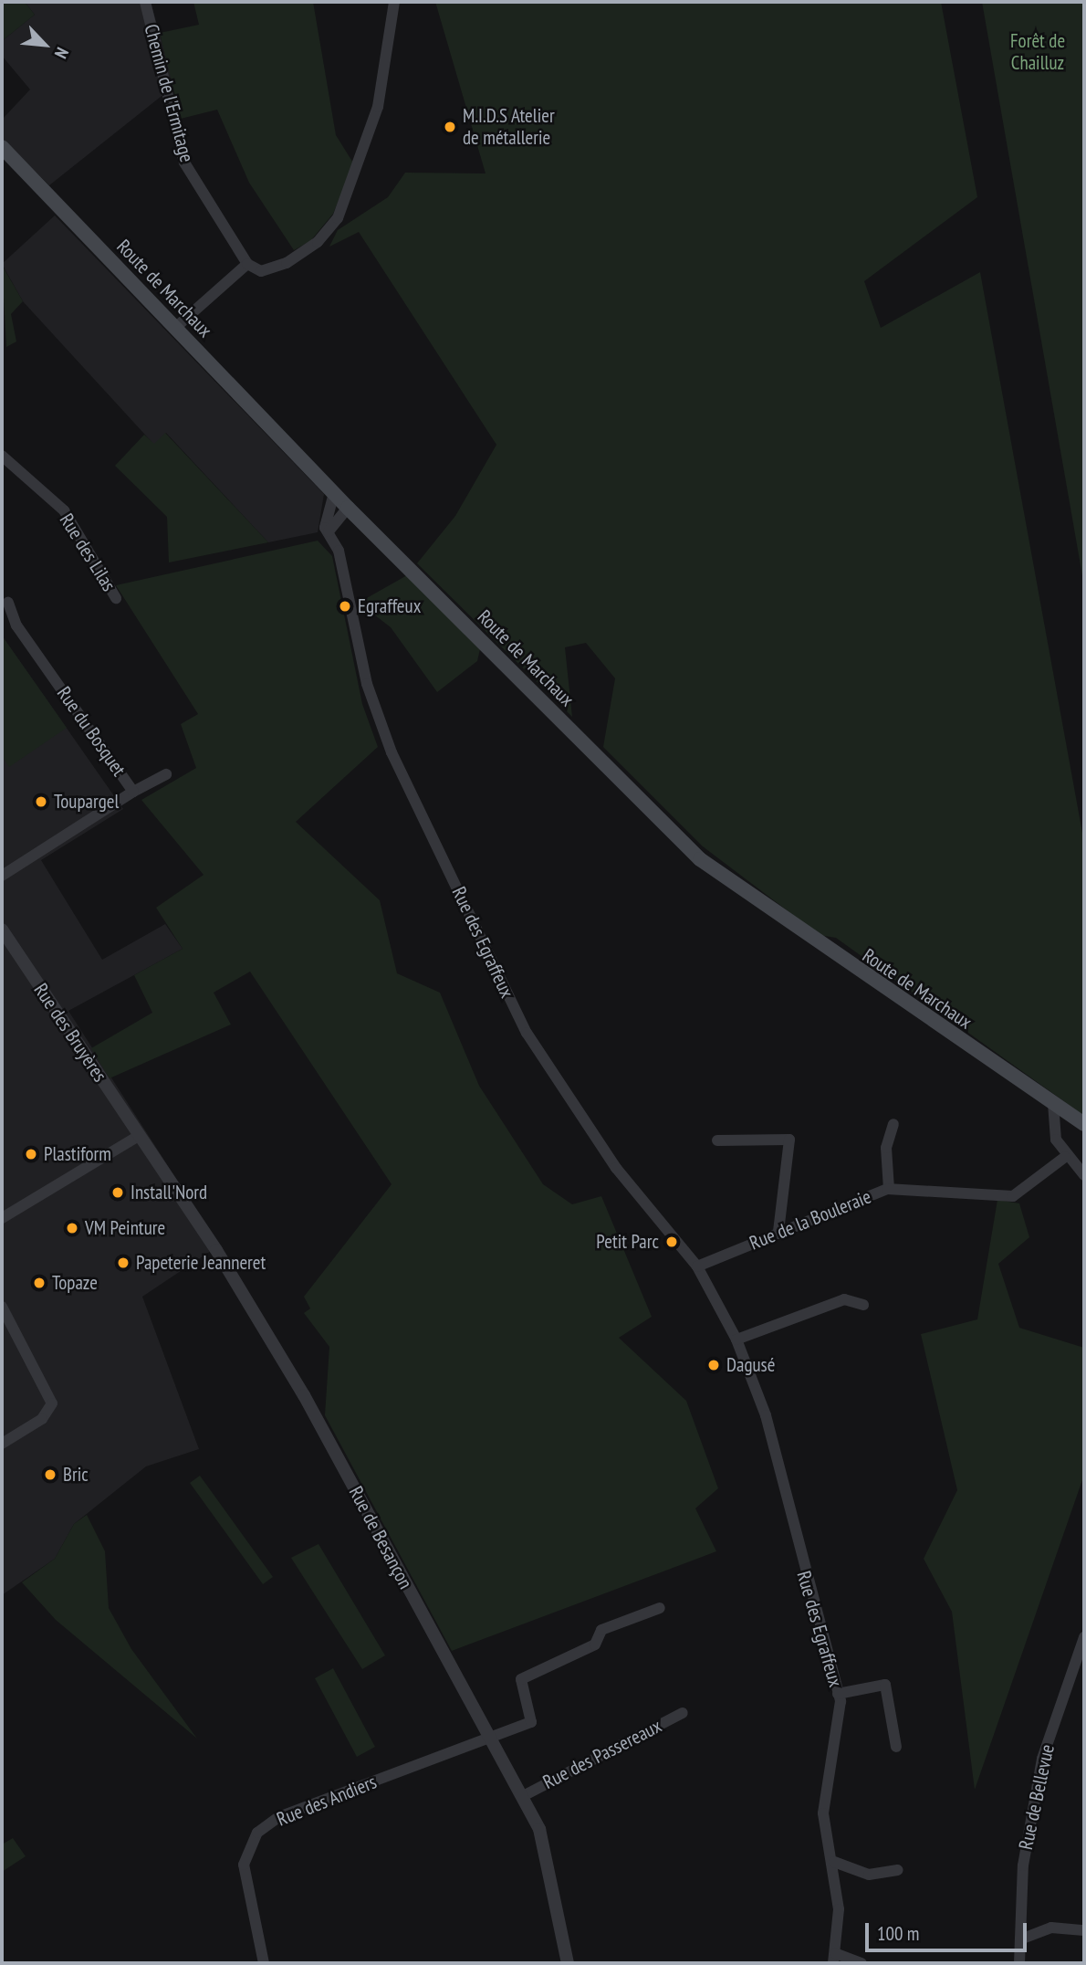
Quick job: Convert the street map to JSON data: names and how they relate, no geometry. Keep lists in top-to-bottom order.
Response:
{
  "streets": {
    "main road": ["Route de Marchaux"],
    "street": [
      "Chemin de l'Ermitage",
      "Rue des Lilas",
      "Rue du Bosquet",
      "Rue des Egraffeux",
      "Rue des Bruyères",
      "Rue de la Bouleraie",
      "Rue de Besançon",
      "Rue des Passereaux",
      "Rue de Bellevue",
      "Rue des Andiers"
    ]
  },
  "crossings": [
    ["Rue des Egraffeux", "Rue de la Bouleraie"],
    ["Rue des Bruyères", "Rue de Besançon"],
    ["Rue de Besançon", "Rue des Passereaux"],
    ["Rue de Besançon", "Rue des Andiers"]
  ],
  "parks": ["Forêt de Chailluz"],
  "places": [
    "M.I.D.S Atelier de métallerie",
    "Egraffeux",
    "Toupargel",
    "Plastiform",
    "Install'Nord",
    "VM Peinture",
    "Petit Parc",
    "Papeterie Jeanneret",
    "Topaze",
    "Dagusé",
    "Bric"
  ],
  "scale_bar": "100 m",
  "north": "bottom right"
}
